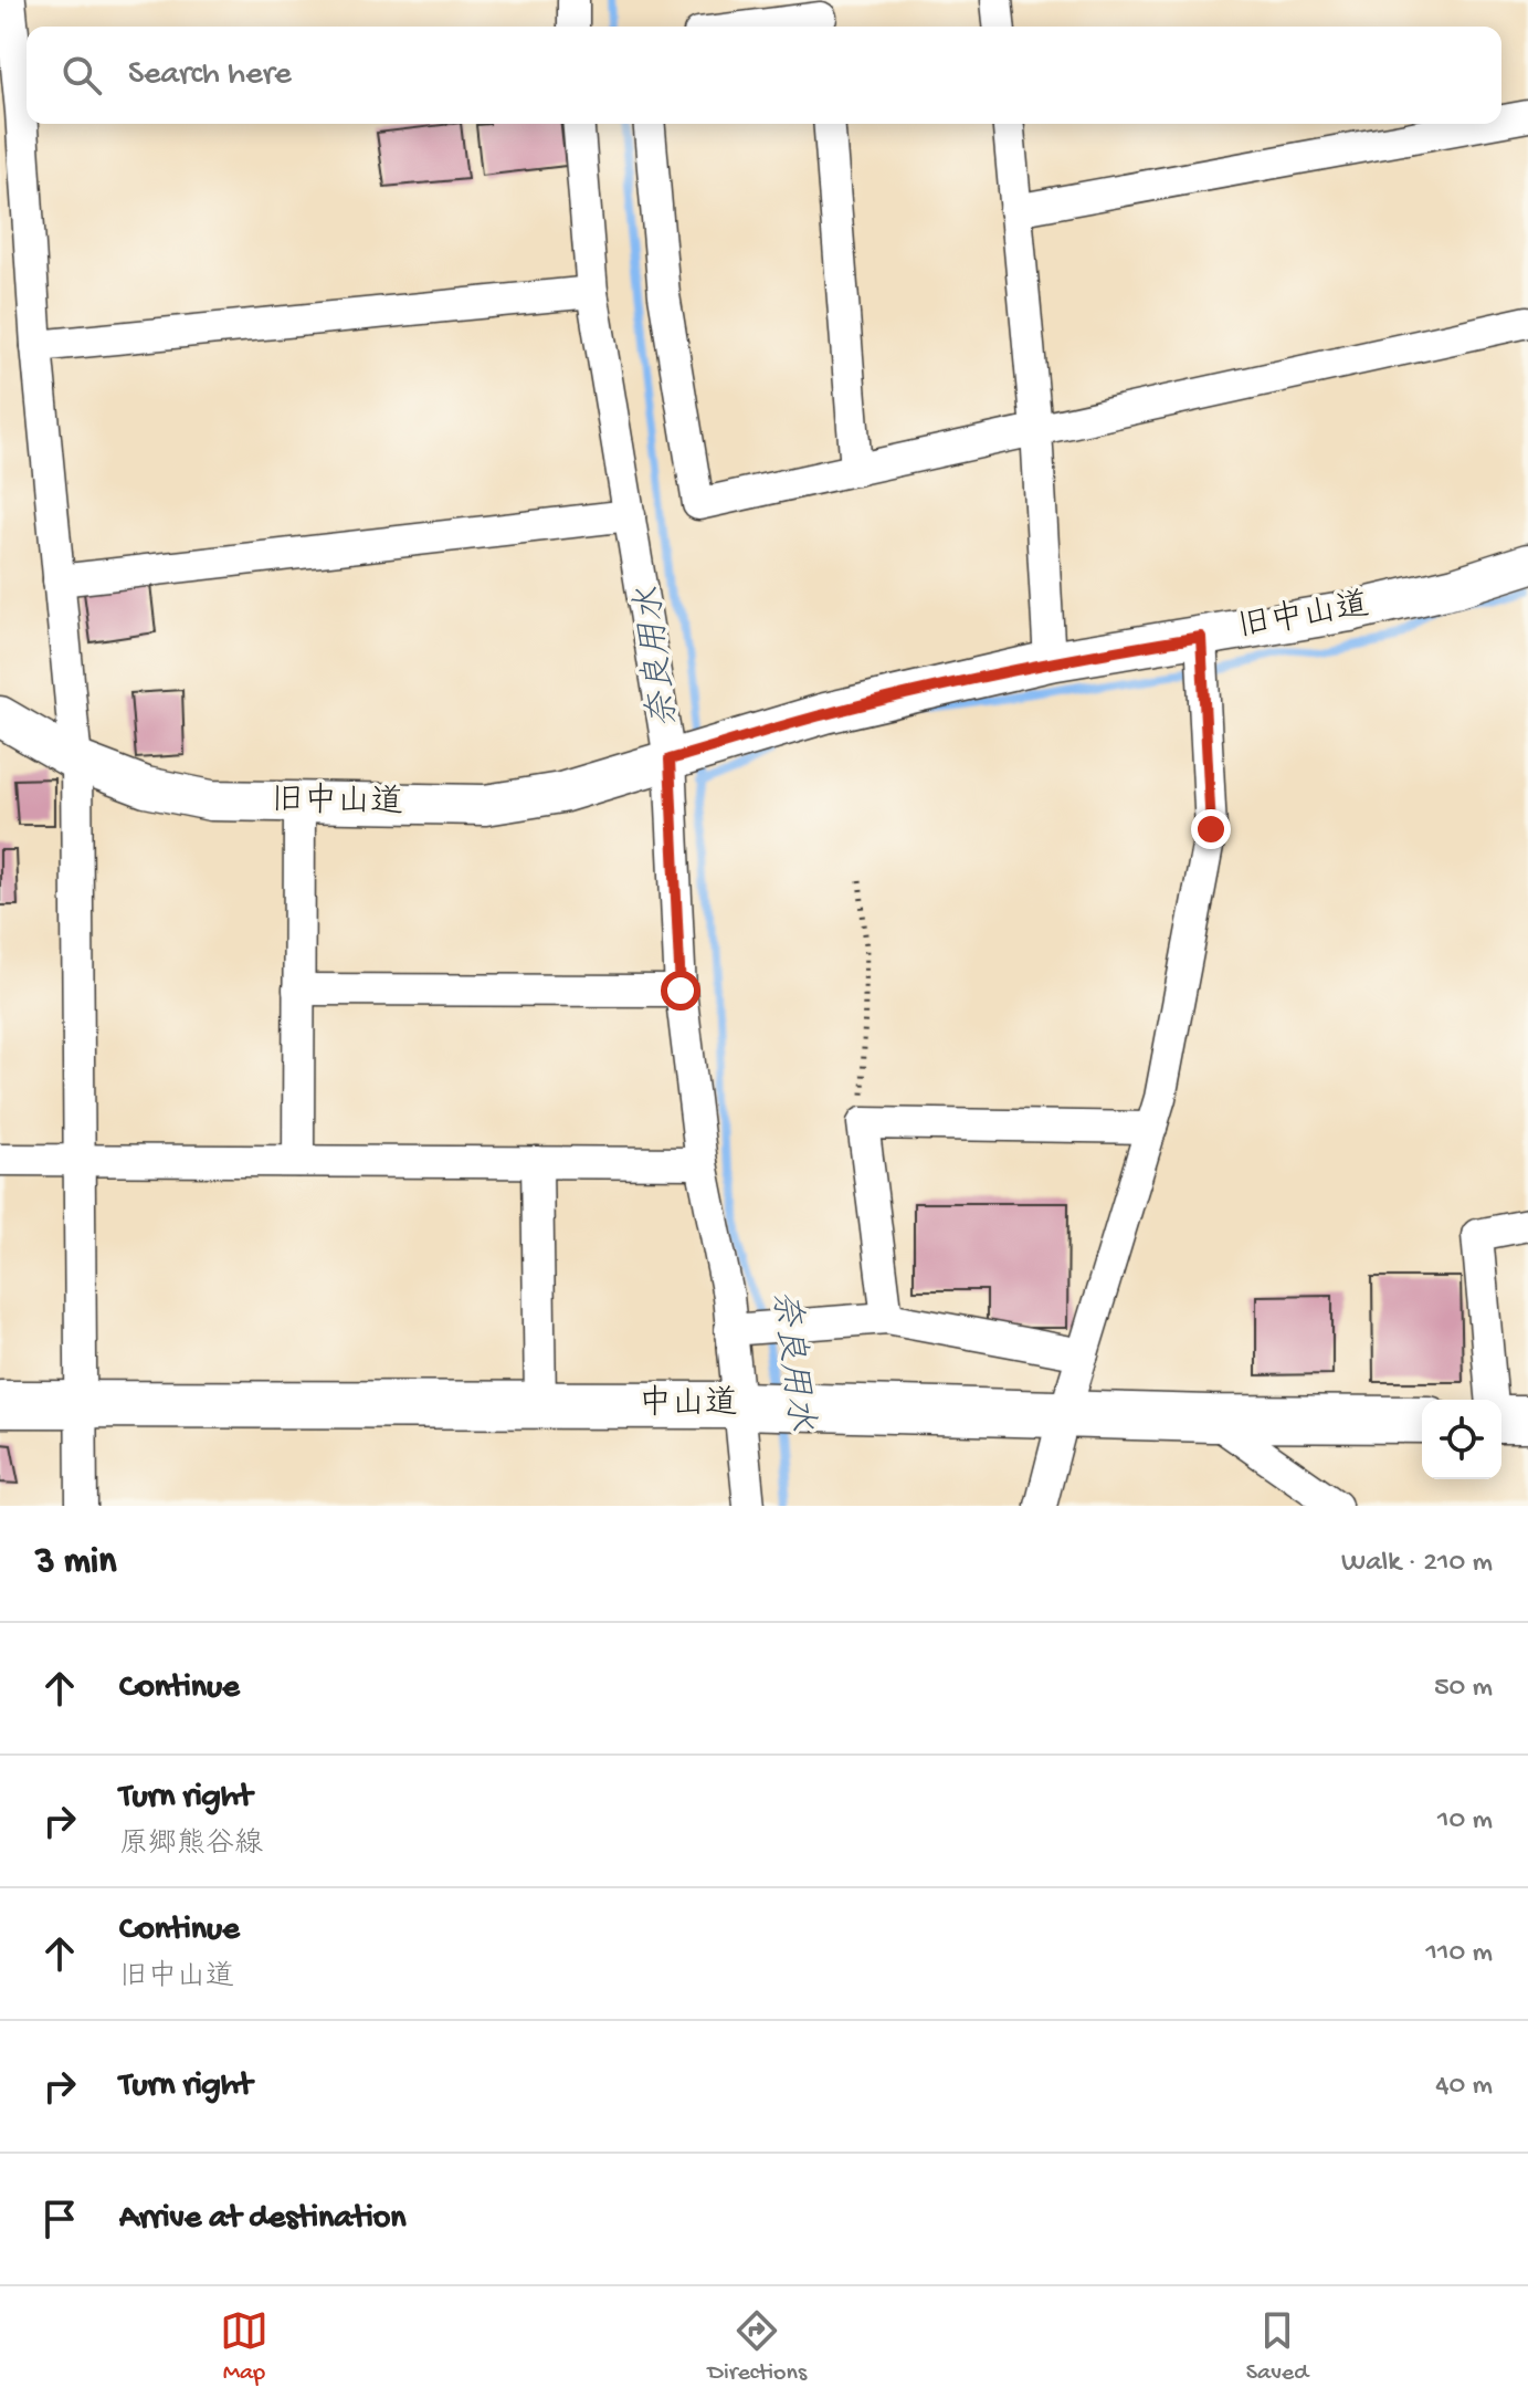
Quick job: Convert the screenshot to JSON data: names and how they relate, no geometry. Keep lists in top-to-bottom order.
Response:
{
  "streets": {
    "highway": ["中山道"],
    "main road": ["旧中山道"]
  },
  "water": ["奈良用水"],
  "page": {
    "search": "Search here",
    "heading": ["3 min", "Walk · 210 m"],
    "list": [
      ["Continue", "50 m"],
      ["Turn right", "原郷熊谷線", "10 m"],
      ["Continue", "旧中山道", "110 m"],
      ["Turn right", "40 m"],
      "Arrive at destination"
    ],
    "nav": ["Map", "Directions", "Saved"]
  }
}
